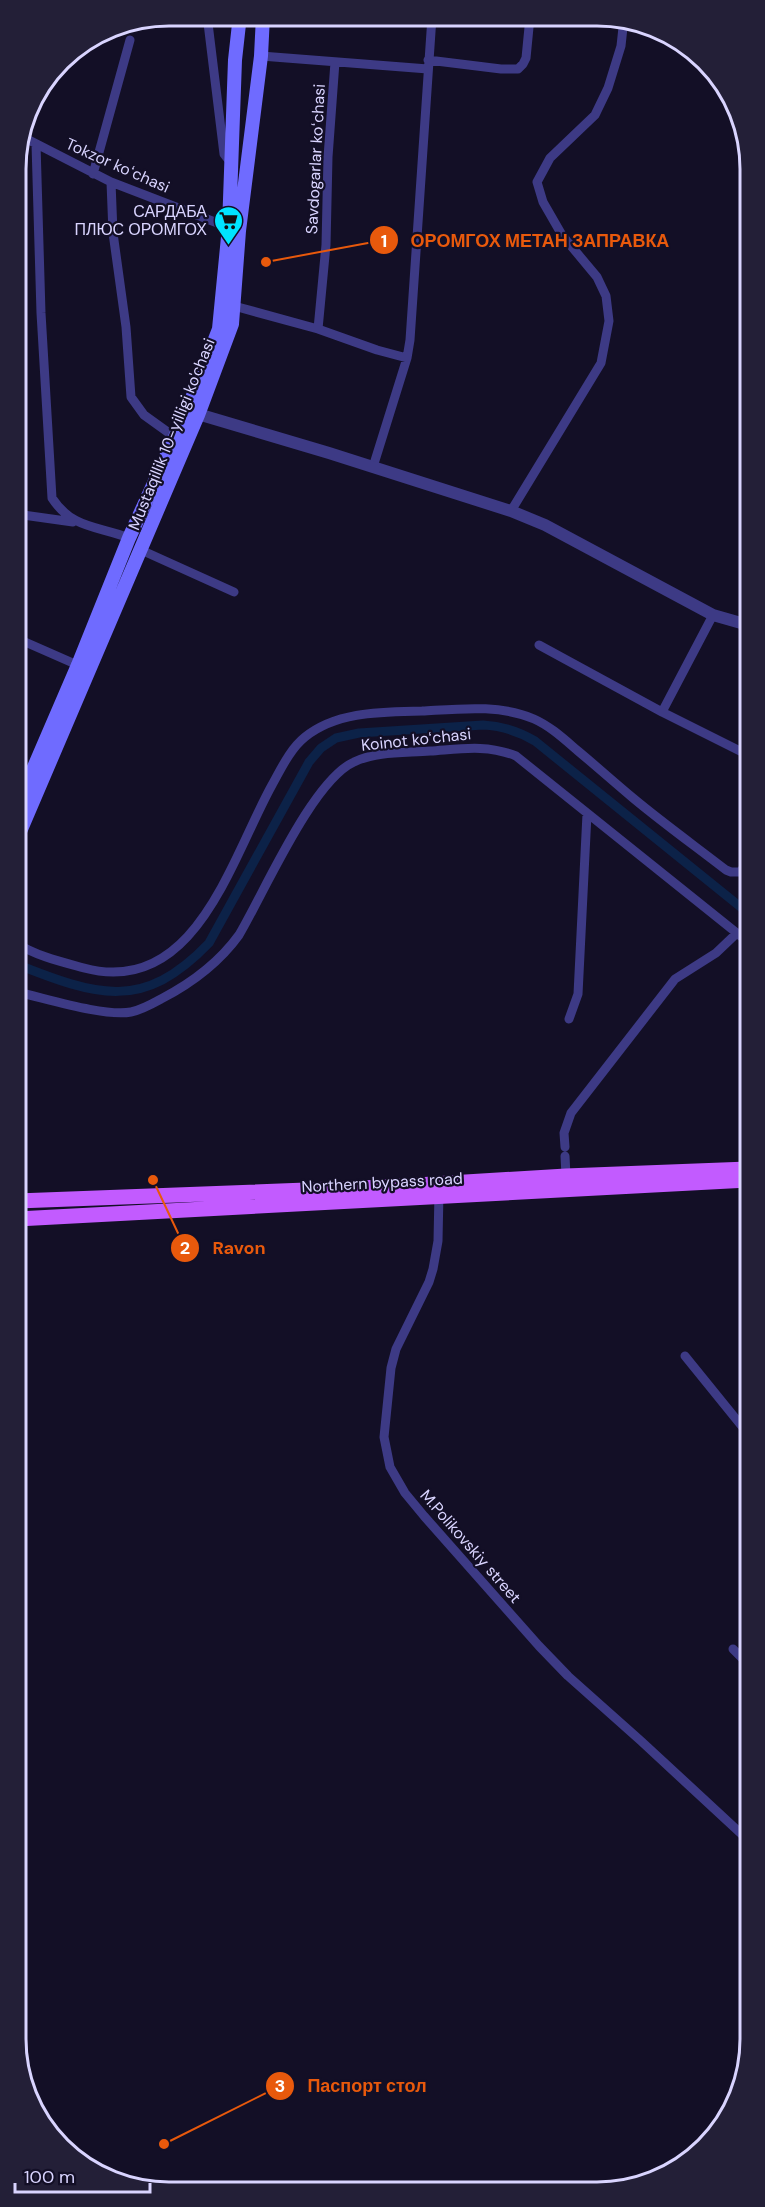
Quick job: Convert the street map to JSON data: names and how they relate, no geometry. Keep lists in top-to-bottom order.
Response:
{
  "streets": {
    "main road": ["Mustaqillik 10-yilligi ko'chasi", "Northern bypass road"],
    "street": [
      "Savdogarlar koʻchasi",
      "Tokzor koʻchasi",
      "Koinot koʻchasi",
      "M.Polikovskiy street"
    ]
  },
  "crossings": [
    ["Savdogarlar koʻchasi", "Mustaqillik 10-yilligi ko'chasi"],
    ["Tokzor koʻchasi", "Mustaqillik 10-yilligi ko'chasi"],
    ["Northern bypass road", "M.Polikovskiy street"]
  ],
  "places": {
    "supermarket": ["САРДАБА ПЛЮС ОРОМГОХ"],
    "other": ["ОРОМГОХ МЕТАН ЗАПРАВКА", "Ravon", "Паспорт стол"]
  },
  "scale_bar": "100 m"
}
